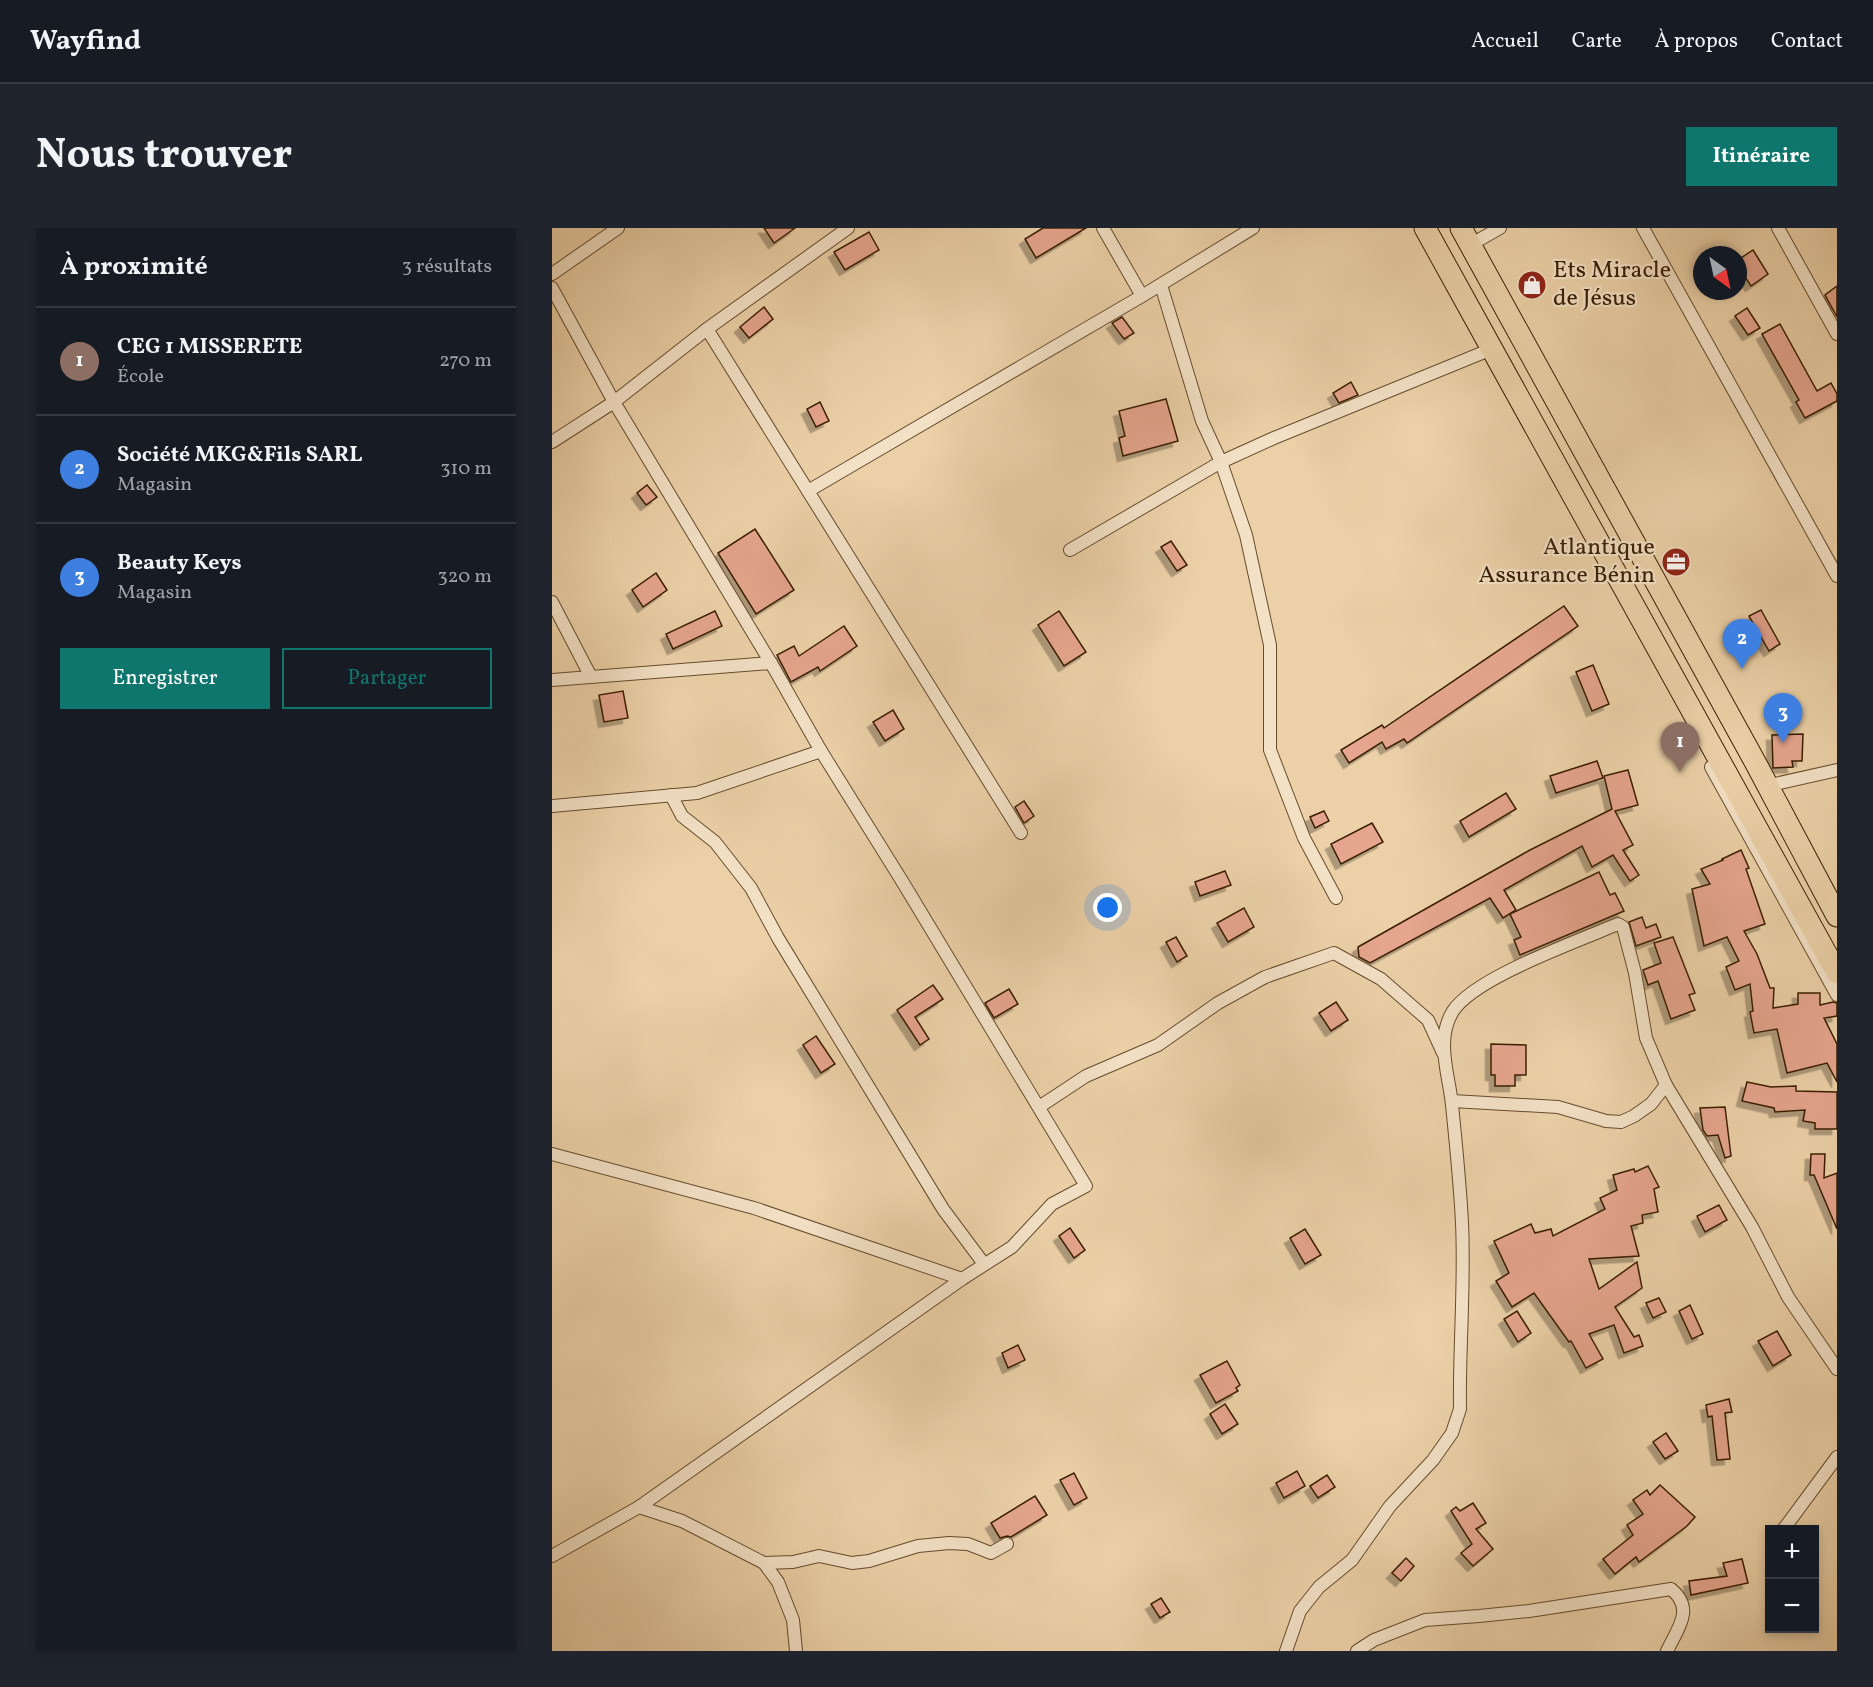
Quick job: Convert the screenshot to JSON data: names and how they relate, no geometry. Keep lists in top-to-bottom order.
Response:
{
  "places": {
    "shop": ["Ets Miracle de Jésus"],
    "office": ["Atlantique Assurance Bénin"]
  },
  "north": "bottom right",
  "page": {
    "header": "Wayfind",
    "nav": [
      "Accueil",
      "Carte",
      "À propos",
      "Contact"
    ],
    "title": "Nous trouver",
    "buttons": [
      "Itinéraire",
      ["Enregistrer", "Partager"]
    ],
    "heading": ["À proximité", "3 résultats"],
    "list": [
      {
        "mark": "1",
        "name": "CEG 1 MISSERETE",
        "note": "École",
        "value": "270 m"
      },
      {
        "mark": "2",
        "name": "Société MKG&Fils SARL",
        "note": "Magasin",
        "value": "310 m"
      },
      {
        "mark": "3",
        "name": "Beauty Keys",
        "note": "Magasin",
        "value": "320 m"
      }
    ],
    "pins": ["2", "3", "1"],
    "map_buttons": ["+", "−"]
  }
}
